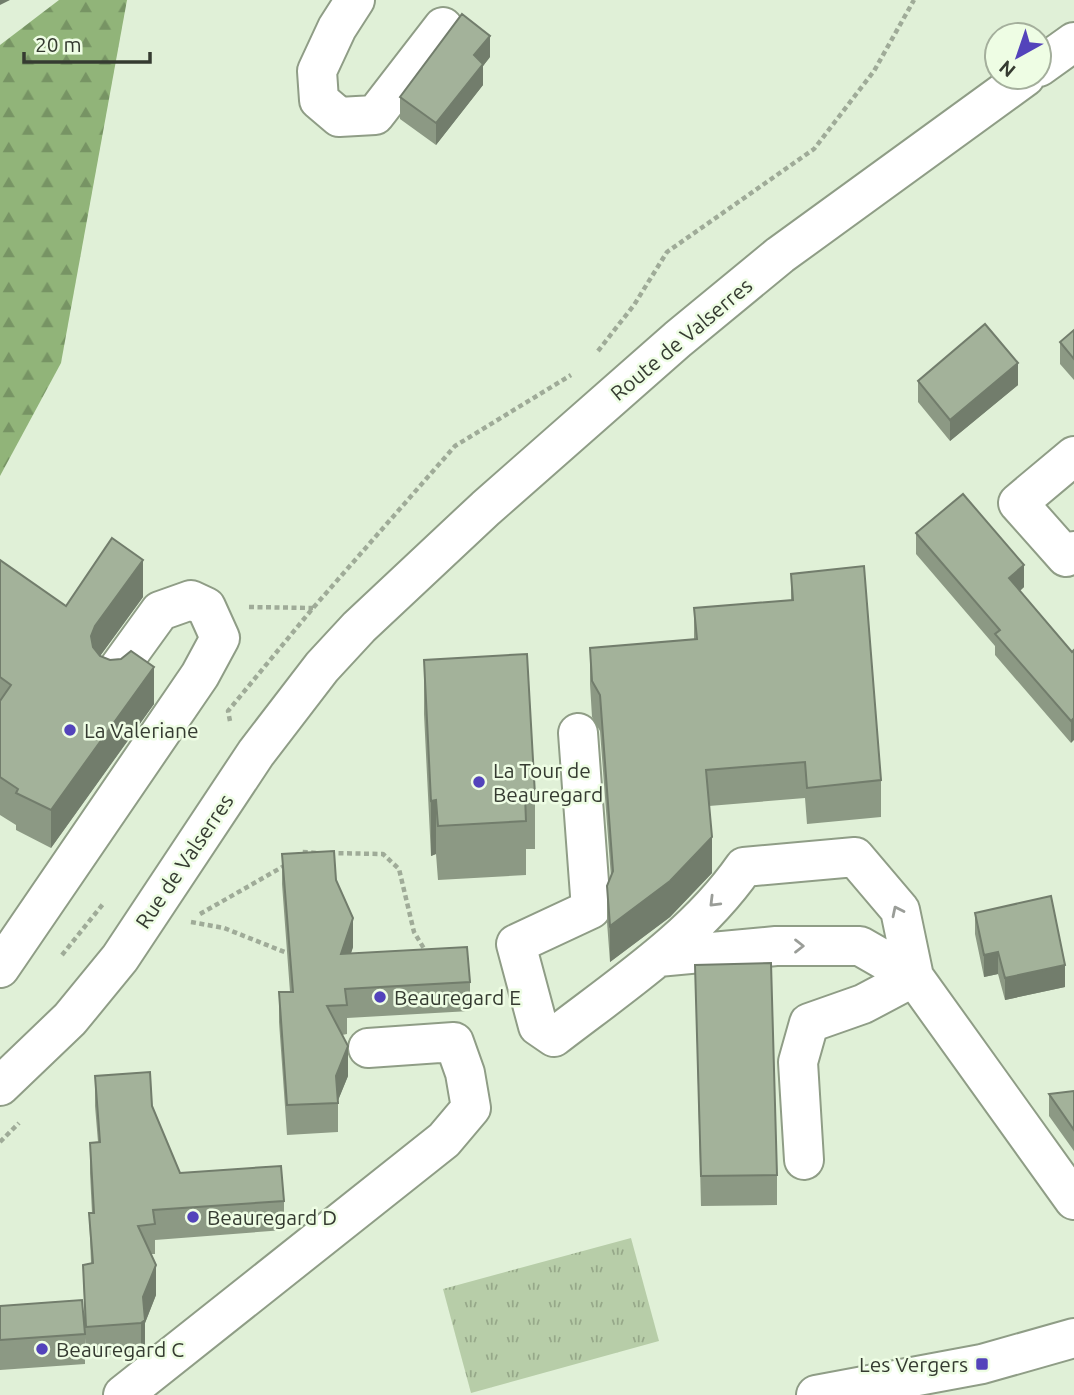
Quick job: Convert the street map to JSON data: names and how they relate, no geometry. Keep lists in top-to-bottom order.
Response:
{
  "streets": {
    "street": ["Route de Valserres", "Rue de Valserres"]
  },
  "crossings": [
    ["Route de Valserres", "Rue de Valserres"]
  ],
  "places": {
    "other": [
      "La Valeriane",
      "La Tour de Beauregard",
      "Beauregard E",
      "Beauregard D",
      "Beauregard C"
    ],
    "transit": ["Les Vergers"]
  },
  "scale_bar": "20 m",
  "north": "bottom left"
}
